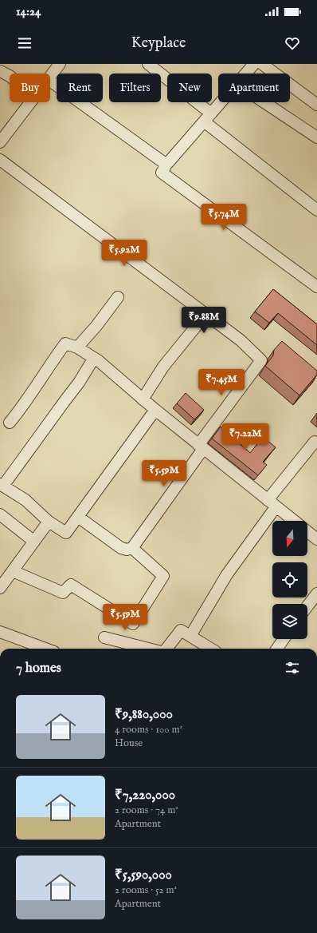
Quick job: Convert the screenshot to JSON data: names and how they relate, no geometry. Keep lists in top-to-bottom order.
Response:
{
  "north": "bottom",
  "page": {
    "status": "14:24",
    "header": "Keyplace",
    "chip": [
      "Buy",
      "Rent",
      "Filters",
      "New",
      "Apartment"
    ],
    "price": [
      "₹5.74M",
      "₹5.92M",
      "₹9.88M",
      "₹7.45M",
      "₹7.22M",
      "₹5.59M",
      "₹5.59M"
    ],
    "heading": "7 homes",
    "list": [
      {
        "name": "₹9,880,000",
        "note": "4 rooms · 100 m² · House"
      },
      {
        "name": "₹7,220,000",
        "note": "2 rooms · 74 m² · Apartment"
      },
      {
        "name": "₹5,590,000",
        "note": "2 rooms · 52 m² · Apartment"
      }
    ]
  }
}
